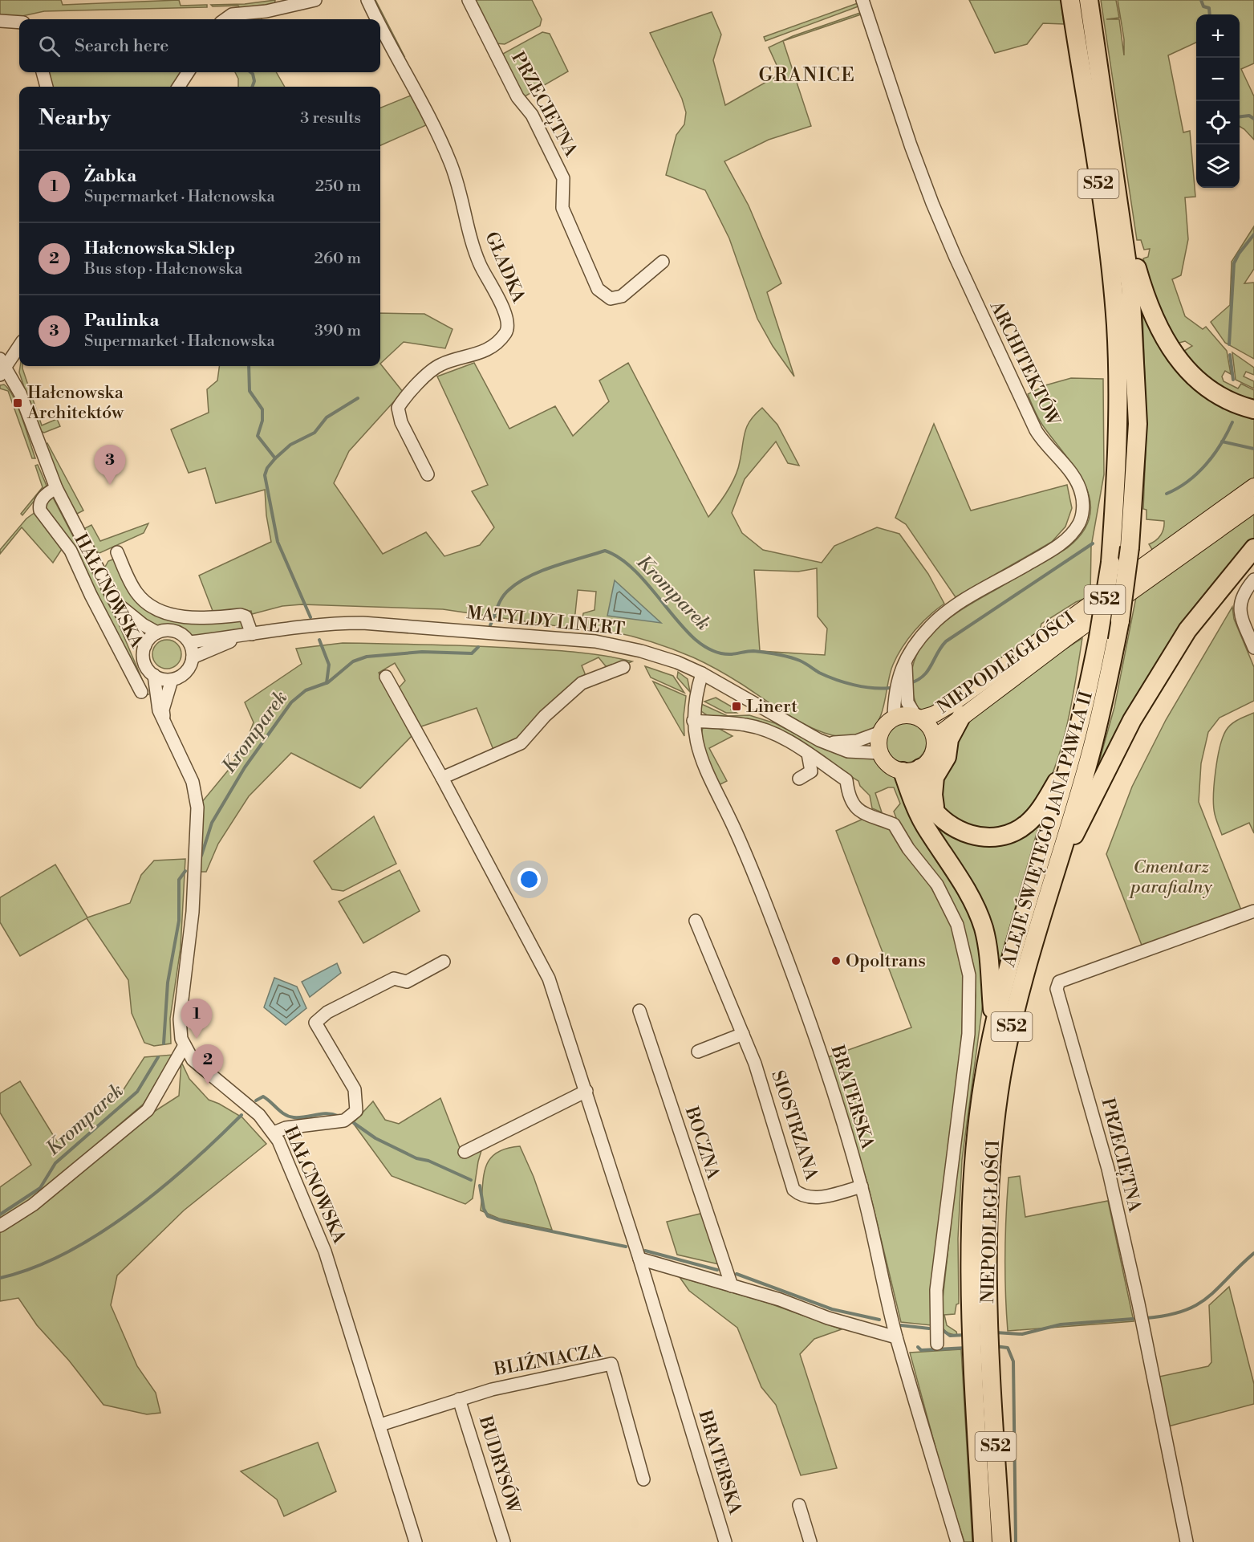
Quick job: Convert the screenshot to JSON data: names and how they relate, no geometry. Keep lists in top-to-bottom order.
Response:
{
  "streets": {
    "highway": ["S52", "NIEPODLEGŁOŚCI", "ALEJE ŚWIĘTEGO JANA PAWŁA II"],
    "street": [
      "PRZECIĘTNA",
      "GŁADKA",
      "ARCHITEKTÓW",
      "HAŁCNOWSKA",
      "MATYLDY LINERT",
      "BRATERSKA",
      "SIOSTRZANA",
      "BOCZNA",
      "BLIŹNIACZA",
      "BUDRYSÓW"
    ]
  },
  "crossings": [
    ["ARCHITEKTÓW", "MATYLDY LINERT"],
    ["ARCHITEKTÓW", "NIEPODLEGŁOŚCI"],
    ["HAŁCNOWSKA", "MATYLDY LINERT"],
    ["HAŁCNOWSKA", "BLIŹNIACZA"],
    ["MATYLDY LINERT", "NIEPODLEGŁOŚCI"],
    ["MATYLDY LINERT", "BRATERSKA"],
    ["NIEPODLEGŁOŚCI", "ALEJE ŚWIĘTEGO JANA PAWŁA II"],
    ["BRATERSKA", "SIOSTRZANA"],
    ["BLIŹNIACZA", "BUDRYSÓW"]
  ],
  "districts": ["GRANICE"],
  "water": ["Kromparek"],
  "parks": ["Cmentarz parafialny"],
  "places": {
    "transit": ["Hałcnowska Architektów", "Linert"],
    "other": ["Opoltrans"]
  },
  "page": {
    "map_buttons": ["+", "−"],
    "search": "Search here",
    "heading": ["Nearby", "3 results"],
    "list": [
      {
        "mark": "1",
        "name": "Żabka",
        "note": "Supermarket · Hałcnowska",
        "value": "250 m"
      },
      {
        "mark": "2",
        "name": "Hałcnowska Sklep",
        "note": "Bus stop · Hałcnowska",
        "value": "260 m"
      },
      {
        "mark": "3",
        "name": "Paulinka",
        "note": "Supermarket · Hałcnowska",
        "value": "390 m"
      }
    ],
    "pins": ["3", "1", "2"]
  }
}
